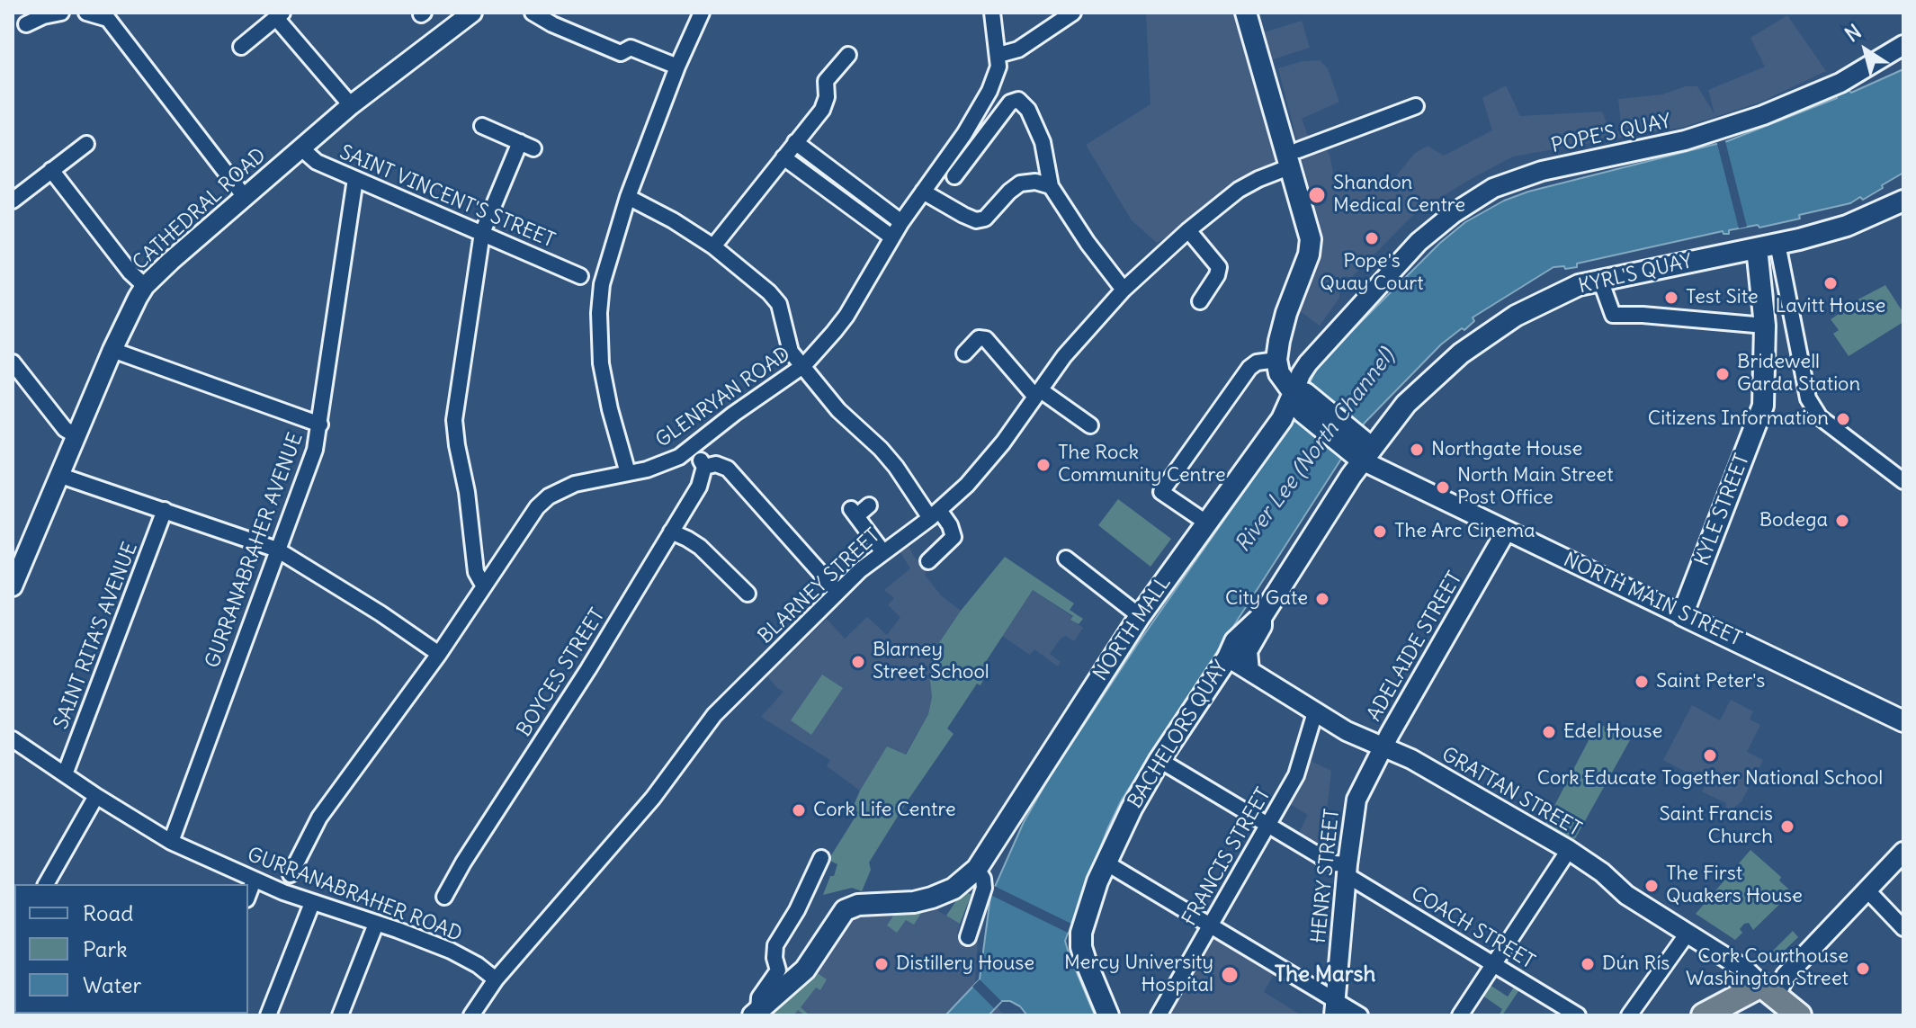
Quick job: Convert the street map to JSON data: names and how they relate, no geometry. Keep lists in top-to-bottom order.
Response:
{
  "streets": {
    "main road": [
      "KYRL'S QUAY",
      "KYLE STREET",
      "NORTH MAIN STREET",
      "NORTH MALL",
      "BACHELORS QUAY"
    ],
    "street": [
      "POPE'S QUAY",
      "SAINT VINCENT'S STREET",
      "CATHEDRAL ROAD",
      "GLENRYAN ROAD",
      "GURRANABRAHER AVENUE",
      "BLARNEY STREET",
      "SAINT RITA'S AVENUE",
      "ADELAIDE STREET",
      "BOYCES STREET",
      "GRATTAN STREET",
      "FRANCIS STREET",
      "HENRY STREET",
      "GURRANABRAHER ROAD",
      "COACH STREET"
    ]
  },
  "crossings": [
    ["POPE'S QUAY", "NORTH MALL"],
    ["SAINT VINCENT'S STREET", "CATHEDRAL ROAD"],
    ["SAINT VINCENT'S STREET", "GURRANABRAHER AVENUE"],
    ["KYRL'S QUAY", "KYLE STREET"],
    ["KYRL'S QUAY", "NORTH MAIN STREET"],
    ["KYRL'S QUAY", "BACHELORS QUAY"],
    ["KYLE STREET", "NORTH MAIN STREET"],
    ["GURRANABRAHER AVENUE", "GURRANABRAHER ROAD"],
    ["BLARNEY STREET", "GURRANABRAHER ROAD"],
    ["NORTH MAIN STREET", "ADELAIDE STREET"],
    ["NORTH MAIN STREET", "BACHELORS QUAY"],
    ["SAINT RITA'S AVENUE", "GURRANABRAHER ROAD"],
    ["ADELAIDE STREET", "GRATTAN STREET"],
    ["ADELAIDE STREET", "HENRY STREET"],
    ["BACHELORS QUAY", "GRATTAN STREET"],
    ["BACHELORS QUAY", "COACH STREET"],
    ["GRATTAN STREET", "FRANCIS STREET"],
    ["GRATTAN STREET", "HENRY STREET"],
    ["FRANCIS STREET", "COACH STREET"],
    ["HENRY STREET", "COACH STREET"]
  ],
  "districts": ["The Marsh"],
  "water": ["River Lee (North Channel)"],
  "places": [
    "Shandon Medical Centre",
    "Pope's Quay Court",
    "Lavitt House",
    "Test Site",
    "Bridewell Garda Station",
    "Citizens Information",
    "Northgate House",
    "The Rock Community Centre",
    "North Main Street Post Office",
    "Bodega",
    "The Arc Cinema",
    "City Gate",
    "Blarney Street School",
    "Saint Peter's",
    "Edel House",
    "Cork Educate Together National School",
    "Cork Life Centre",
    "Saint Francis Church",
    "The First Quakers House",
    "Distillery House",
    "Dún Rís",
    "Cork Courthouse Washington Street",
    "Mercy University Hospital"
  ],
  "legend": ["Road", "Park", "Water"],
  "north": "top left"
}
